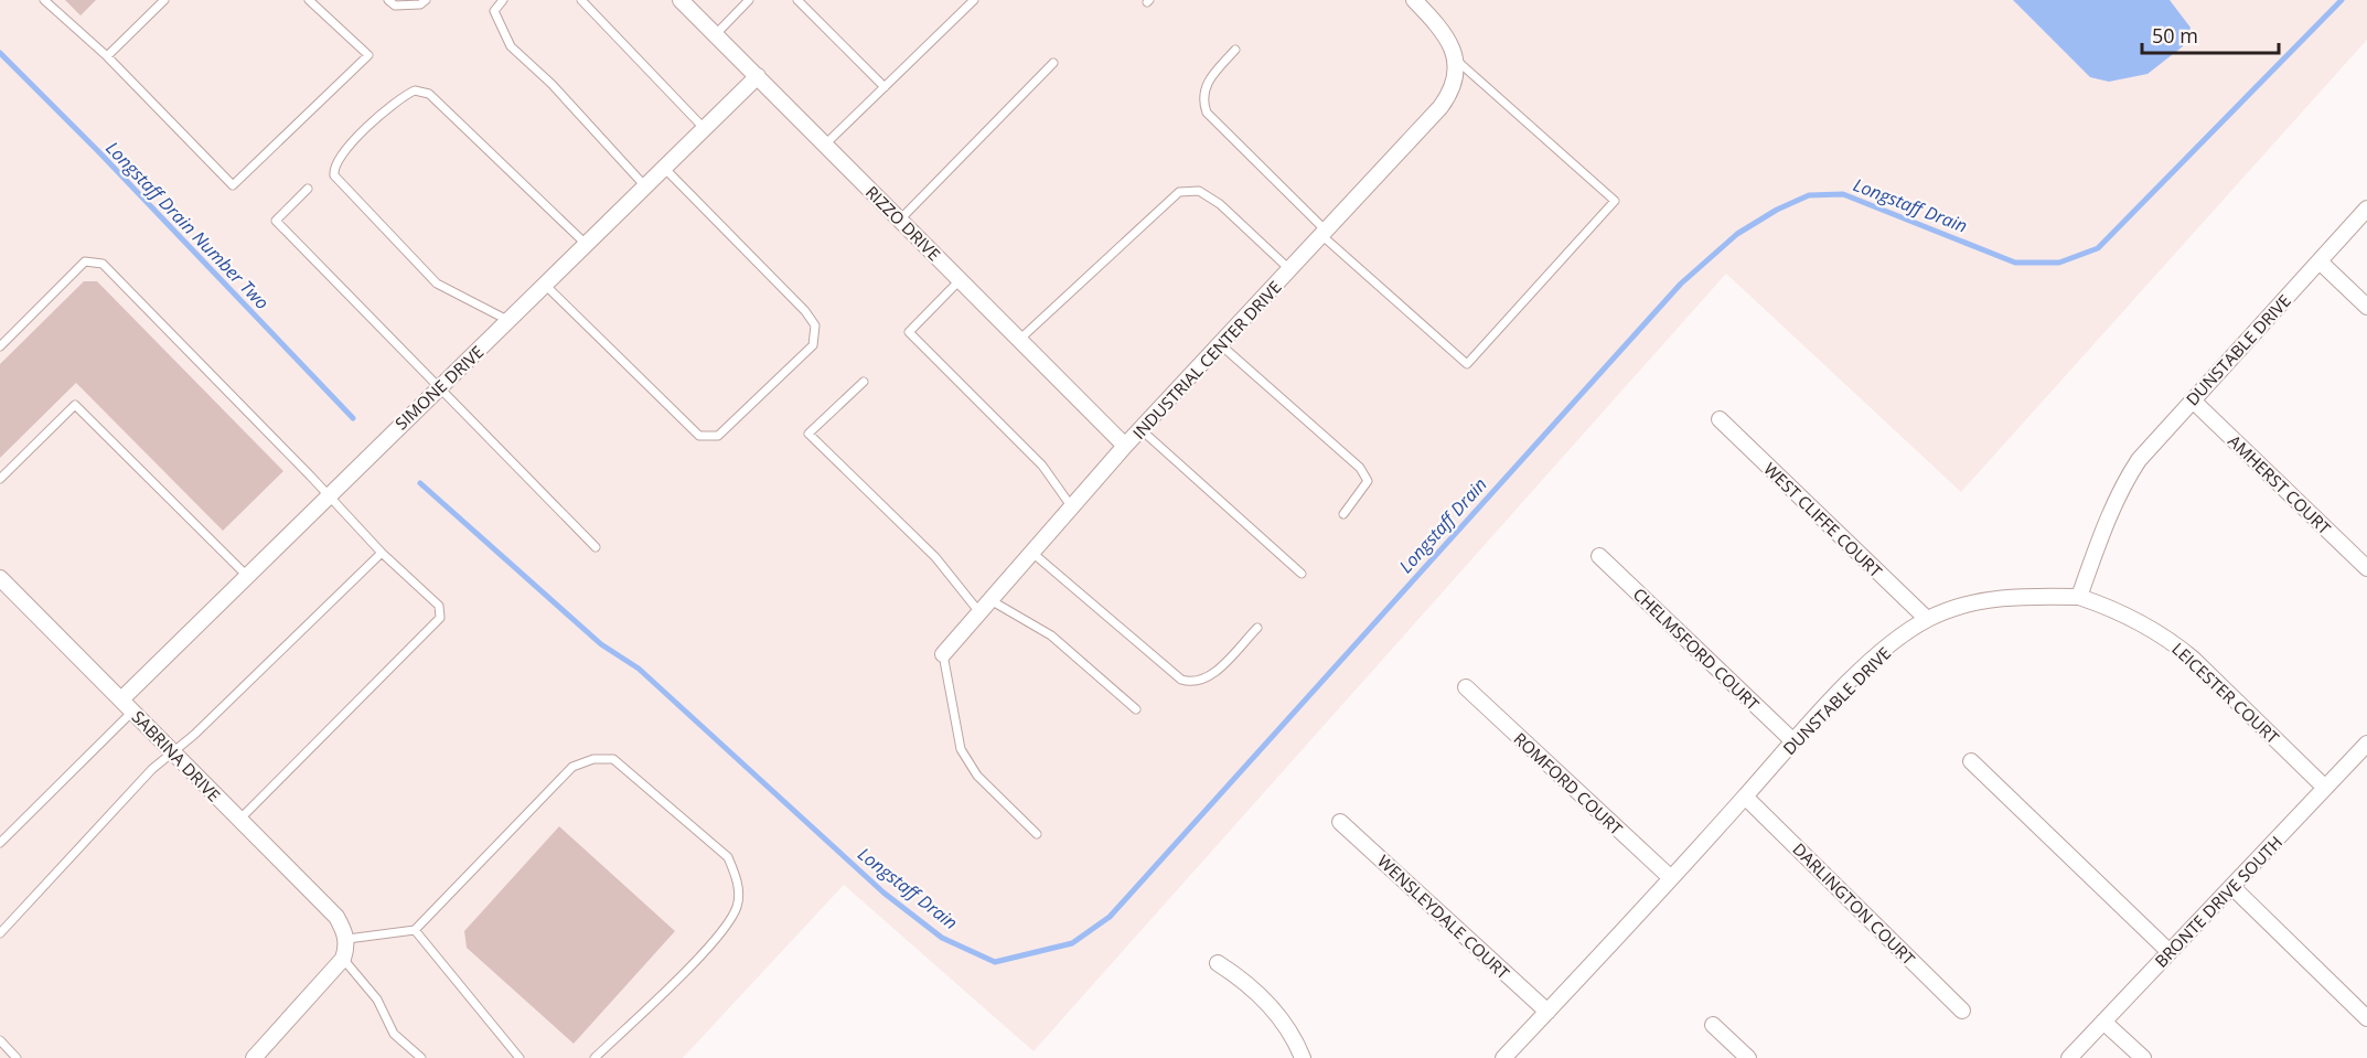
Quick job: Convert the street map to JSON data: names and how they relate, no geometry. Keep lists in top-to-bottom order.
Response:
{
  "streets": {
    "street": [
      "RIZZO DRIVE",
      "DUNSTABLE DRIVE",
      "INDUSTRIAL CENTER DRIVE",
      "SIMONE DRIVE",
      "AMHERST COURT",
      "WEST CLIFFE COURT",
      "CHELMSFORD COURT",
      "LEICESTER COURT",
      "SABRINA DRIVE",
      "ROMFORD COURT",
      "BRONTE DRIVE SOUTH",
      "DARLINGTON COURT",
      "WENSLEYDALE COURT"
    ]
  },
  "crossings": [
    ["RIZZO DRIVE", "INDUSTRIAL CENTER DRIVE"],
    ["RIZZO DRIVE", "SIMONE DRIVE"],
    ["DUNSTABLE DRIVE", "AMHERST COURT"],
    ["DUNSTABLE DRIVE", "WEST CLIFFE COURT"],
    ["DUNSTABLE DRIVE", "CHELMSFORD COURT"],
    ["DUNSTABLE DRIVE", "LEICESTER COURT"],
    ["DUNSTABLE DRIVE", "ROMFORD COURT"],
    ["DUNSTABLE DRIVE", "DARLINGTON COURT"],
    ["DUNSTABLE DRIVE", "WENSLEYDALE COURT"],
    ["SIMONE DRIVE", "SABRINA DRIVE"],
    ["LEICESTER COURT", "BRONTE DRIVE SOUTH"]
  ],
  "water": ["Longstaff Drain", "Longstaff Drain Number Two"],
  "scale_bar": "50 m"
}
